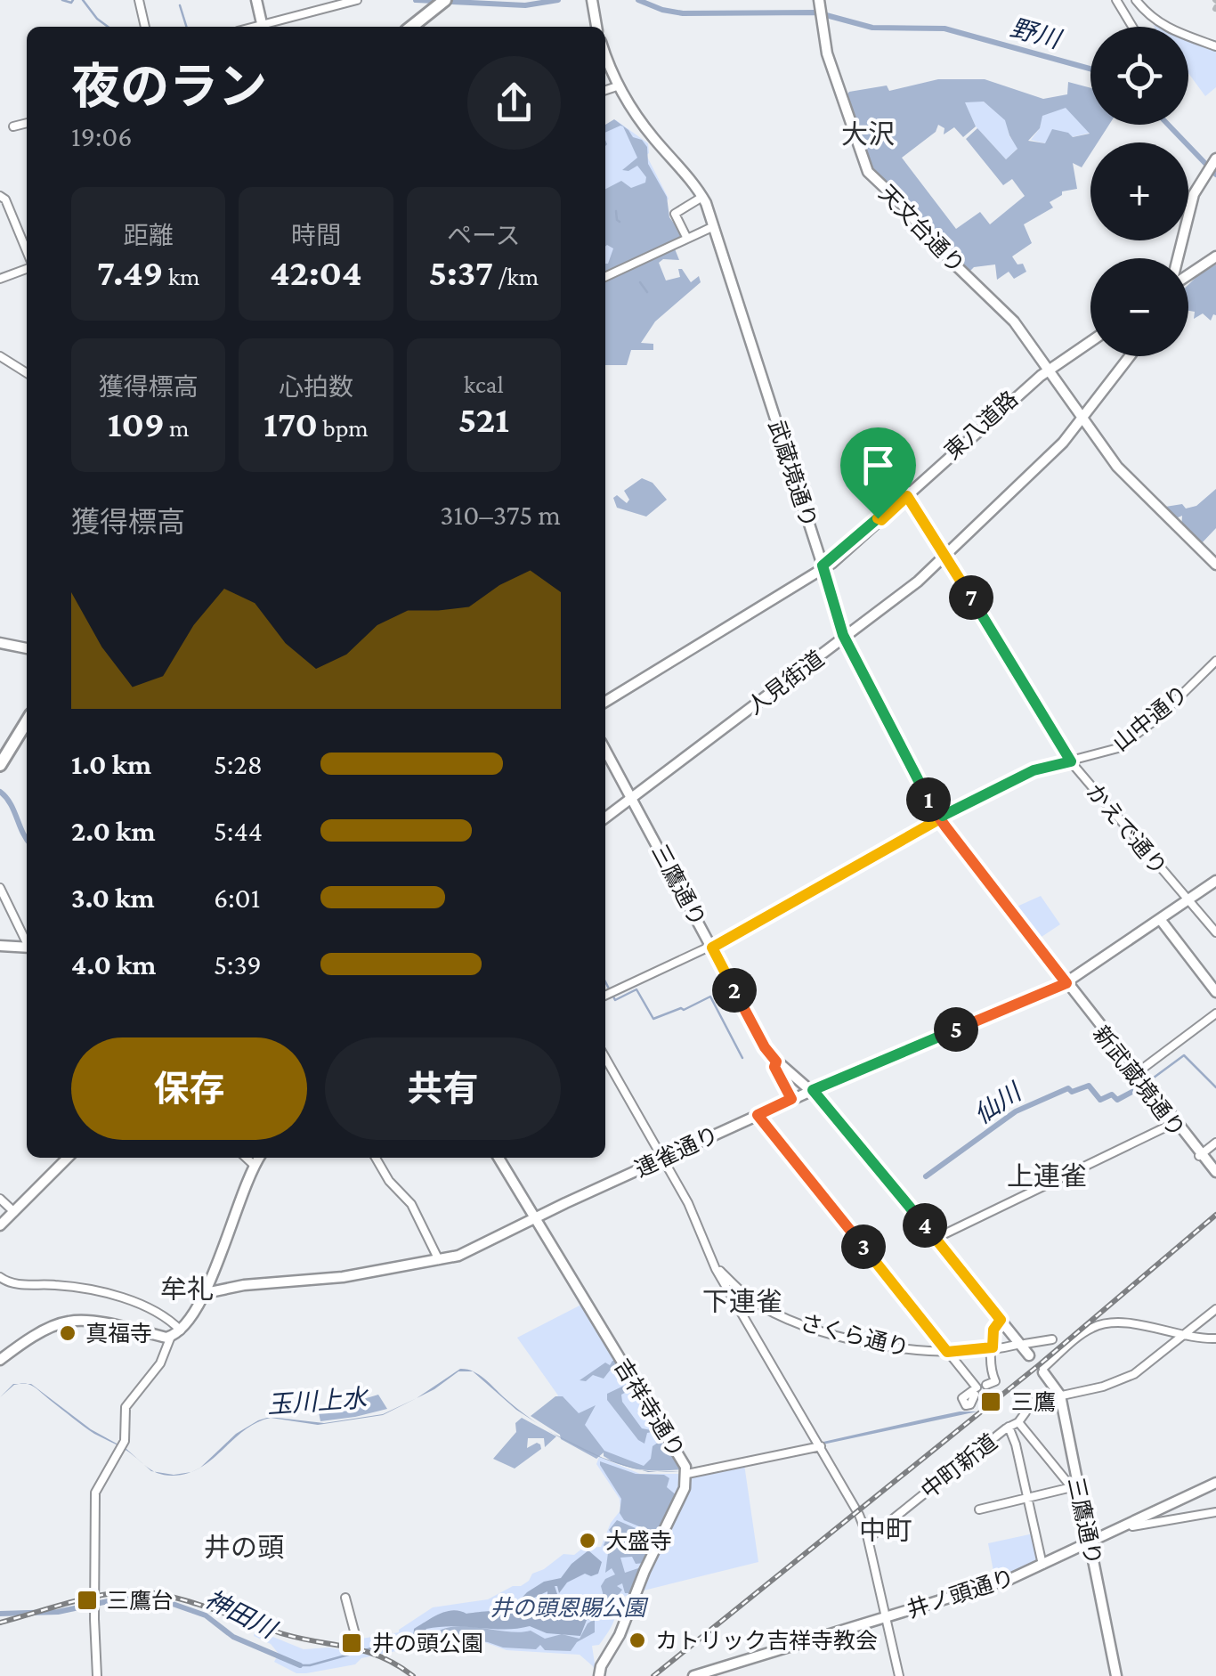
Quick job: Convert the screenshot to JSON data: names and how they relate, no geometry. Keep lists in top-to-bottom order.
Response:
{
  "streets": {
    "main road": [
      "天文台通り",
      "東八道路",
      "武蔵境通り",
      "人見街道",
      "三鷹通り",
      "新武蔵境通り",
      "連雀通り",
      "吉祥寺通り",
      "井ノ頭通り"
    ],
    "street": [
      "山中通り",
      "かえで通り",
      "さくら通り",
      "中町新道"
    ]
  },
  "crossings": [
    ["天文台通り", "東八道路"],
    ["天文台通り", "人見街道"],
    ["東八道路", "武蔵境通り"],
    ["東八道路", "かえで通り"],
    ["武蔵境通り", "人見街道"],
    ["武蔵境通り", "山中通り"],
    ["武蔵境通り", "新武蔵境通り"],
    ["武蔵境通り", "連雀通り"],
    ["人見街道", "かえで通り"],
    ["人見街道", "三鷹通り"],
    ["山中通り", "かえで通り"],
    ["山中通り", "三鷹通り"],
    ["かえで通り", "連雀通り"],
    ["三鷹通り", "連雀通り"],
    ["三鷹通り", "井ノ頭通り"],
    ["新武蔵境通り", "連雀通り"],
    ["連雀通り", "吉祥寺通り"]
  ],
  "districts": [
    "大沢",
    "上連雀",
    "牟礼",
    "下連雀",
    "中町",
    "井の頭"
  ],
  "water": [
    "野川",
    "仙川",
    "玉川上水",
    "神田川"
  ],
  "parks": ["井の頭恩賜公園"],
  "places": {
    "other": ["真福寺", "大盛寺", "カトリック吉祥寺教会"],
    "transit": ["三鷹", "三鷹台", "井の頭公園"]
  },
  "page": {
    "map_buttons": ["+", "−"],
    "heading": ["夜のラン", "19:06"],
    "stats": [
      ["距離", "7.49 km"],
      ["時間", "42:04"],
      ["ペース", "5:37 /km"],
      ["獲得標高", "109 m"],
      ["心拍数", "170 bpm"],
      ["kcal", "521"]
    ],
    "chart": ["獲得標高", "310–375 m"],
    "pins": [
      "7",
      "1",
      "2",
      "5",
      "4",
      "3"
    ],
    "list": [
      {
        "name": "1.0 km",
        "note": "5:28"
      },
      {
        "name": "2.0 km",
        "note": "5:44"
      },
      {
        "name": "3.0 km",
        "note": "6:01"
      },
      {
        "name": "4.0 km",
        "note": "5:39"
      }
    ],
    "buttons": ["保存", "共有"]
  }
}
